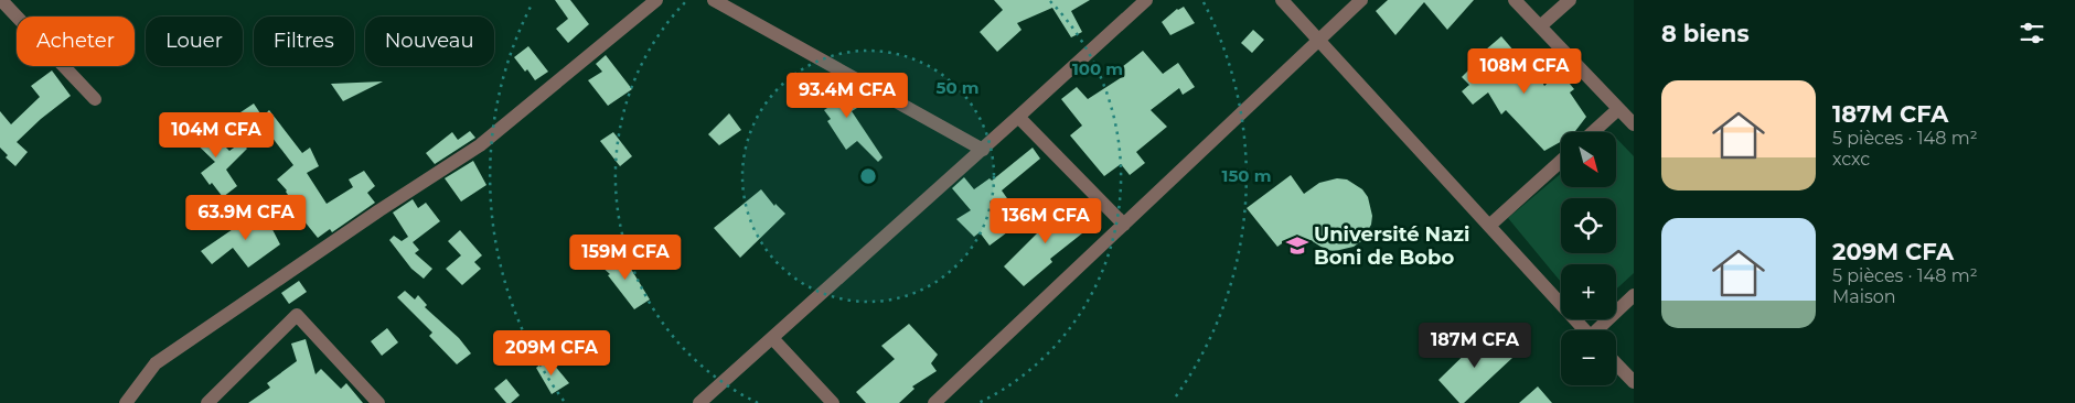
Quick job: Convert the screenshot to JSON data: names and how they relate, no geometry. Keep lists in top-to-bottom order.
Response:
{
  "places": {
    "school or university": ["Université Nazi Boni de Bobo"]
  },
  "north": "bottom right",
  "page": {
    "heading": "8 biens",
    "chip": [
      "Acheter",
      "Louer",
      "Filtres",
      "Nouveau"
    ],
    "price": [
      "108M CFA",
      "93.4M CFA",
      "104M CFA",
      "63.9M CFA",
      "136M CFA",
      "159M CFA",
      "187M CFA",
      "209M CFA"
    ],
    "list": [
      {
        "name": "187M CFA",
        "note": "5 pièces · 148 m² · xcxc"
      },
      {
        "name": "209M CFA",
        "note": "5 pièces · 148 m² · Maison"
      }
    ],
    "map_buttons": ["+", "−"]
  },
  "rings": ["100 m", "50 m", "150 m"]
}
